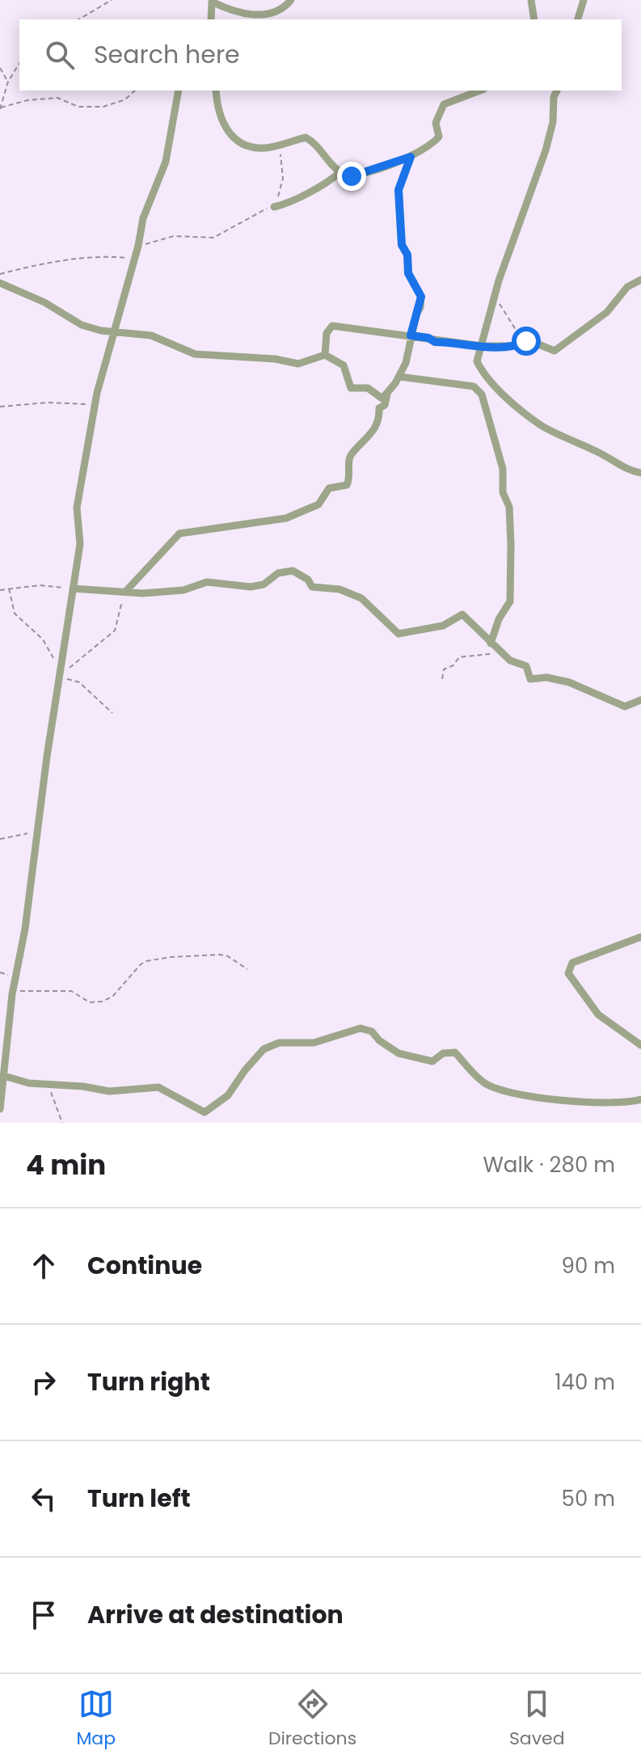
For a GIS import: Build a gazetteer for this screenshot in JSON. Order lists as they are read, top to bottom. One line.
{"page":{"search":"Search here","heading":["4 min","Walk · 280 m"],"list":[["Continue","90 m"],["Turn right","140 m"],["Turn left","50 m"],"Arrive at destination"],"nav":["Map","Directions","Saved"]}}
